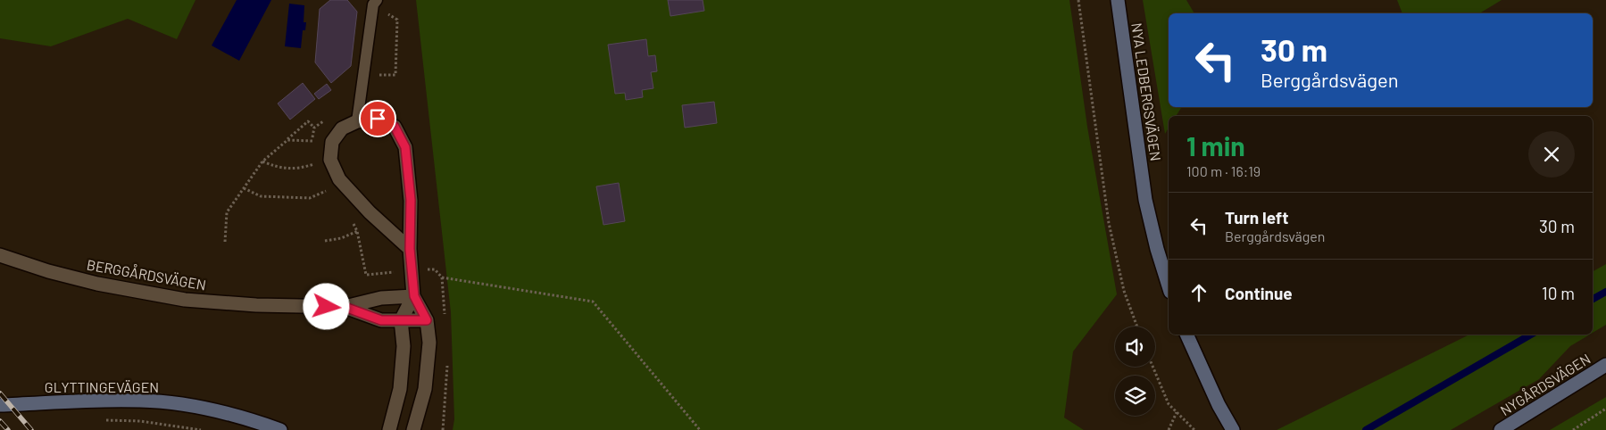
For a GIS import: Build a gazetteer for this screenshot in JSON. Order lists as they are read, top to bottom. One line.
{"streets":{"street":["NYA LEDBERGSVÄGEN","BERGGÅRDSVÄGEN","NYGÅRDSVÄGEN","GLYTTINGEVÄGEN"]},"page":{"turn":["30 m","Berggårdsvägen"],"heading":["1 min","100 m · 16:19"],"list":[{"name":"Turn left","note":"Berggårdsvägen","value":"30 m"},{"name":"Continue","value":"10 m"}]}}
